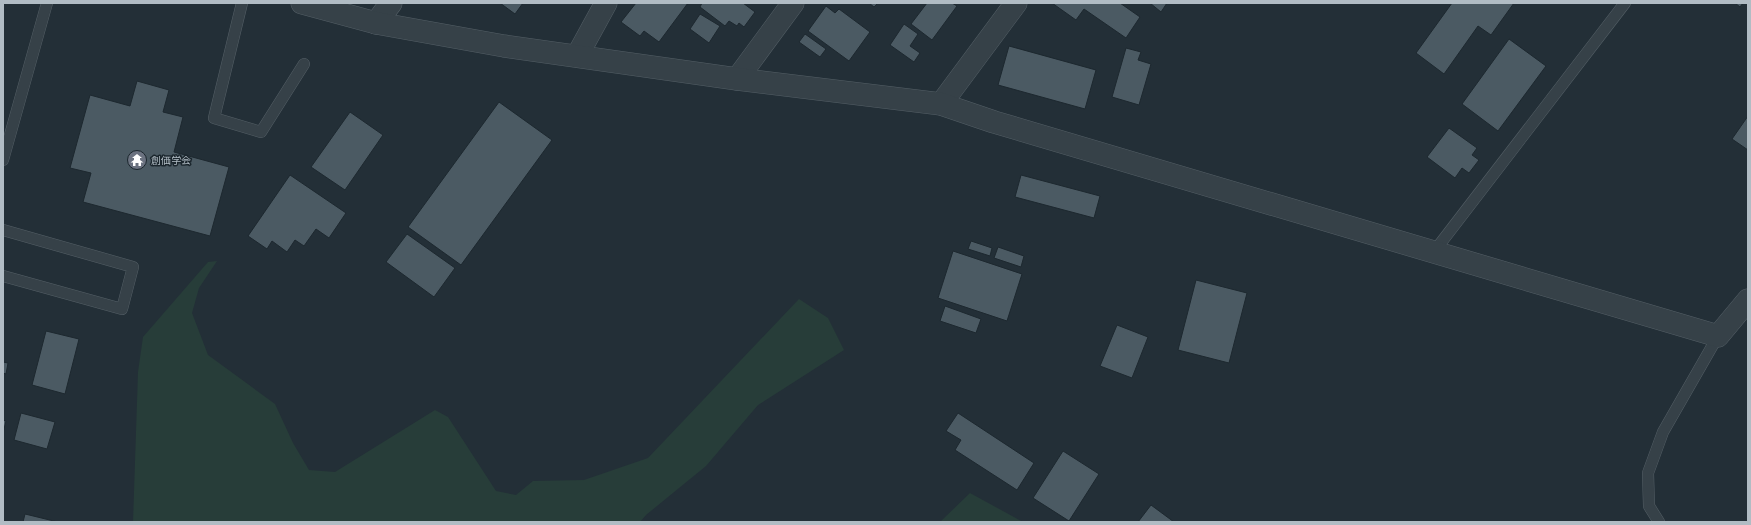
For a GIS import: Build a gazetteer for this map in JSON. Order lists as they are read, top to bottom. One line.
{"places":{"temple":["創価学会"]}}
